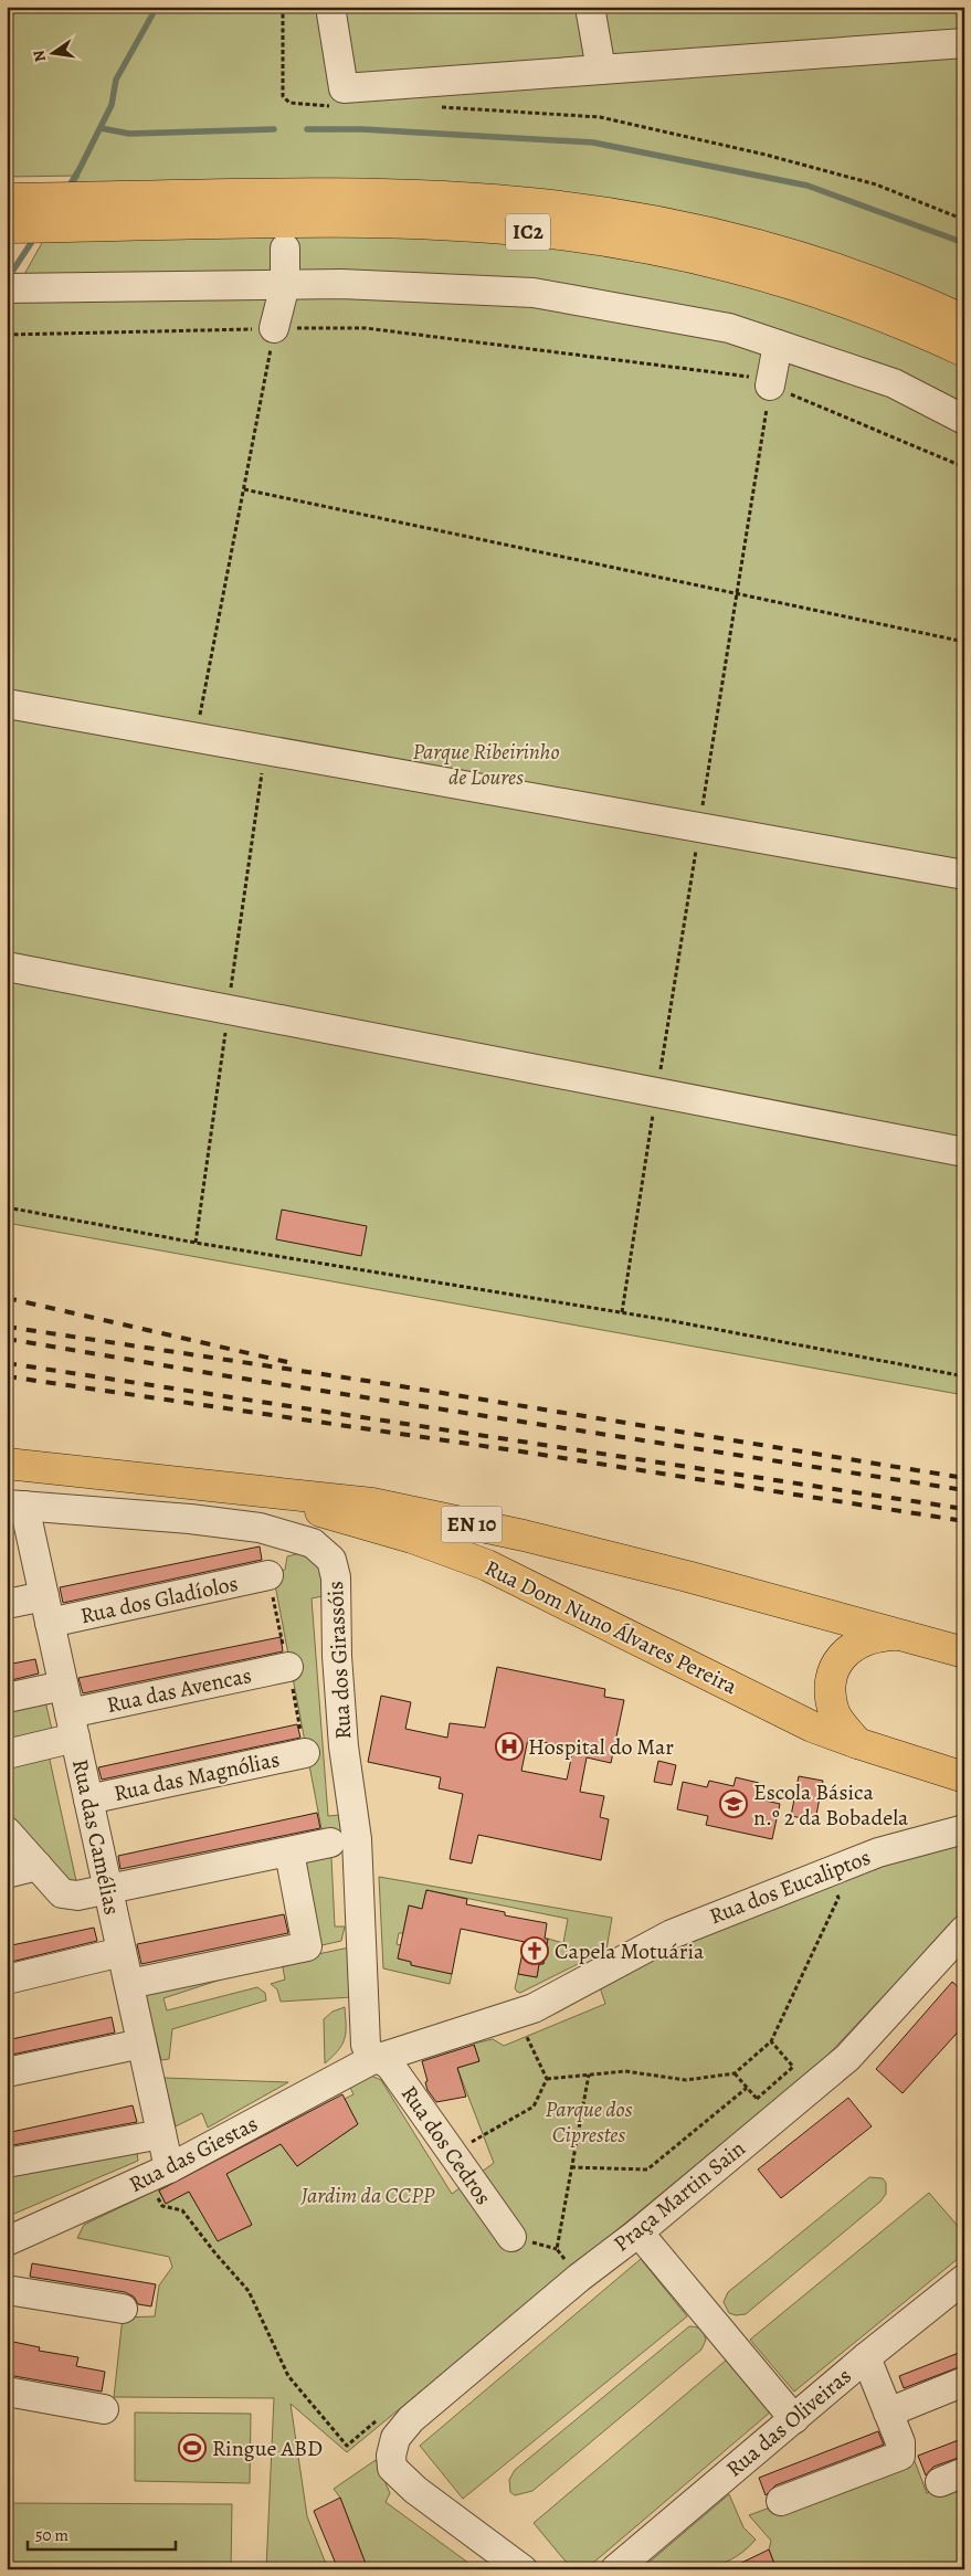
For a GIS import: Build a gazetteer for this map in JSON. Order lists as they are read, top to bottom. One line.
{"streets":{"main road":["IC2","EN 10","Rua Dom Nuno Álvares Pereira"],"street":["Rua dos Gladíolos","Rua dos Girassóis","Rua das Avencas","Rua das Magnólias","Rua das Camélias","Rua dos Eucaliptos","Rua dos Cedros","Rua das Giestas","Praça Martin Sain","Rua das Oliveiras"]},"crossings":[["EN 10","Rua Dom Nuno Álvares Pereira"],["Rua dos Gladíolos","Rua das Camélias"],["Rua dos Girassóis","Rua das Camélias"],["Rua dos Girassóis","Rua dos Eucaliptos"],["Rua dos Girassóis","Rua dos Cedros"],["Rua dos Girassóis","Rua das Giestas"],["Rua das Avencas","Rua das Camélias"],["Rua das Magnólias","Rua das Camélias"],["Rua das Camélias","Rua das Giestas"],["Rua dos Eucaliptos","Rua dos Cedros"],["Rua dos Eucaliptos","Rua das Giestas"],["Rua dos Cedros","Rua das Giestas"]],"parks":["Parque Ribeirinho de Loures","Parque dos Ciprestes","Jardim da CCPP"],"places":{"hospital":["Hospital do Mar"],"school or university":["Escola Básica n.º 2 da Bobadela"],"church":["Capela Motuária"],"sports":["Ringue ABD"]},"scale_bar":"50 m","north":"left"}
